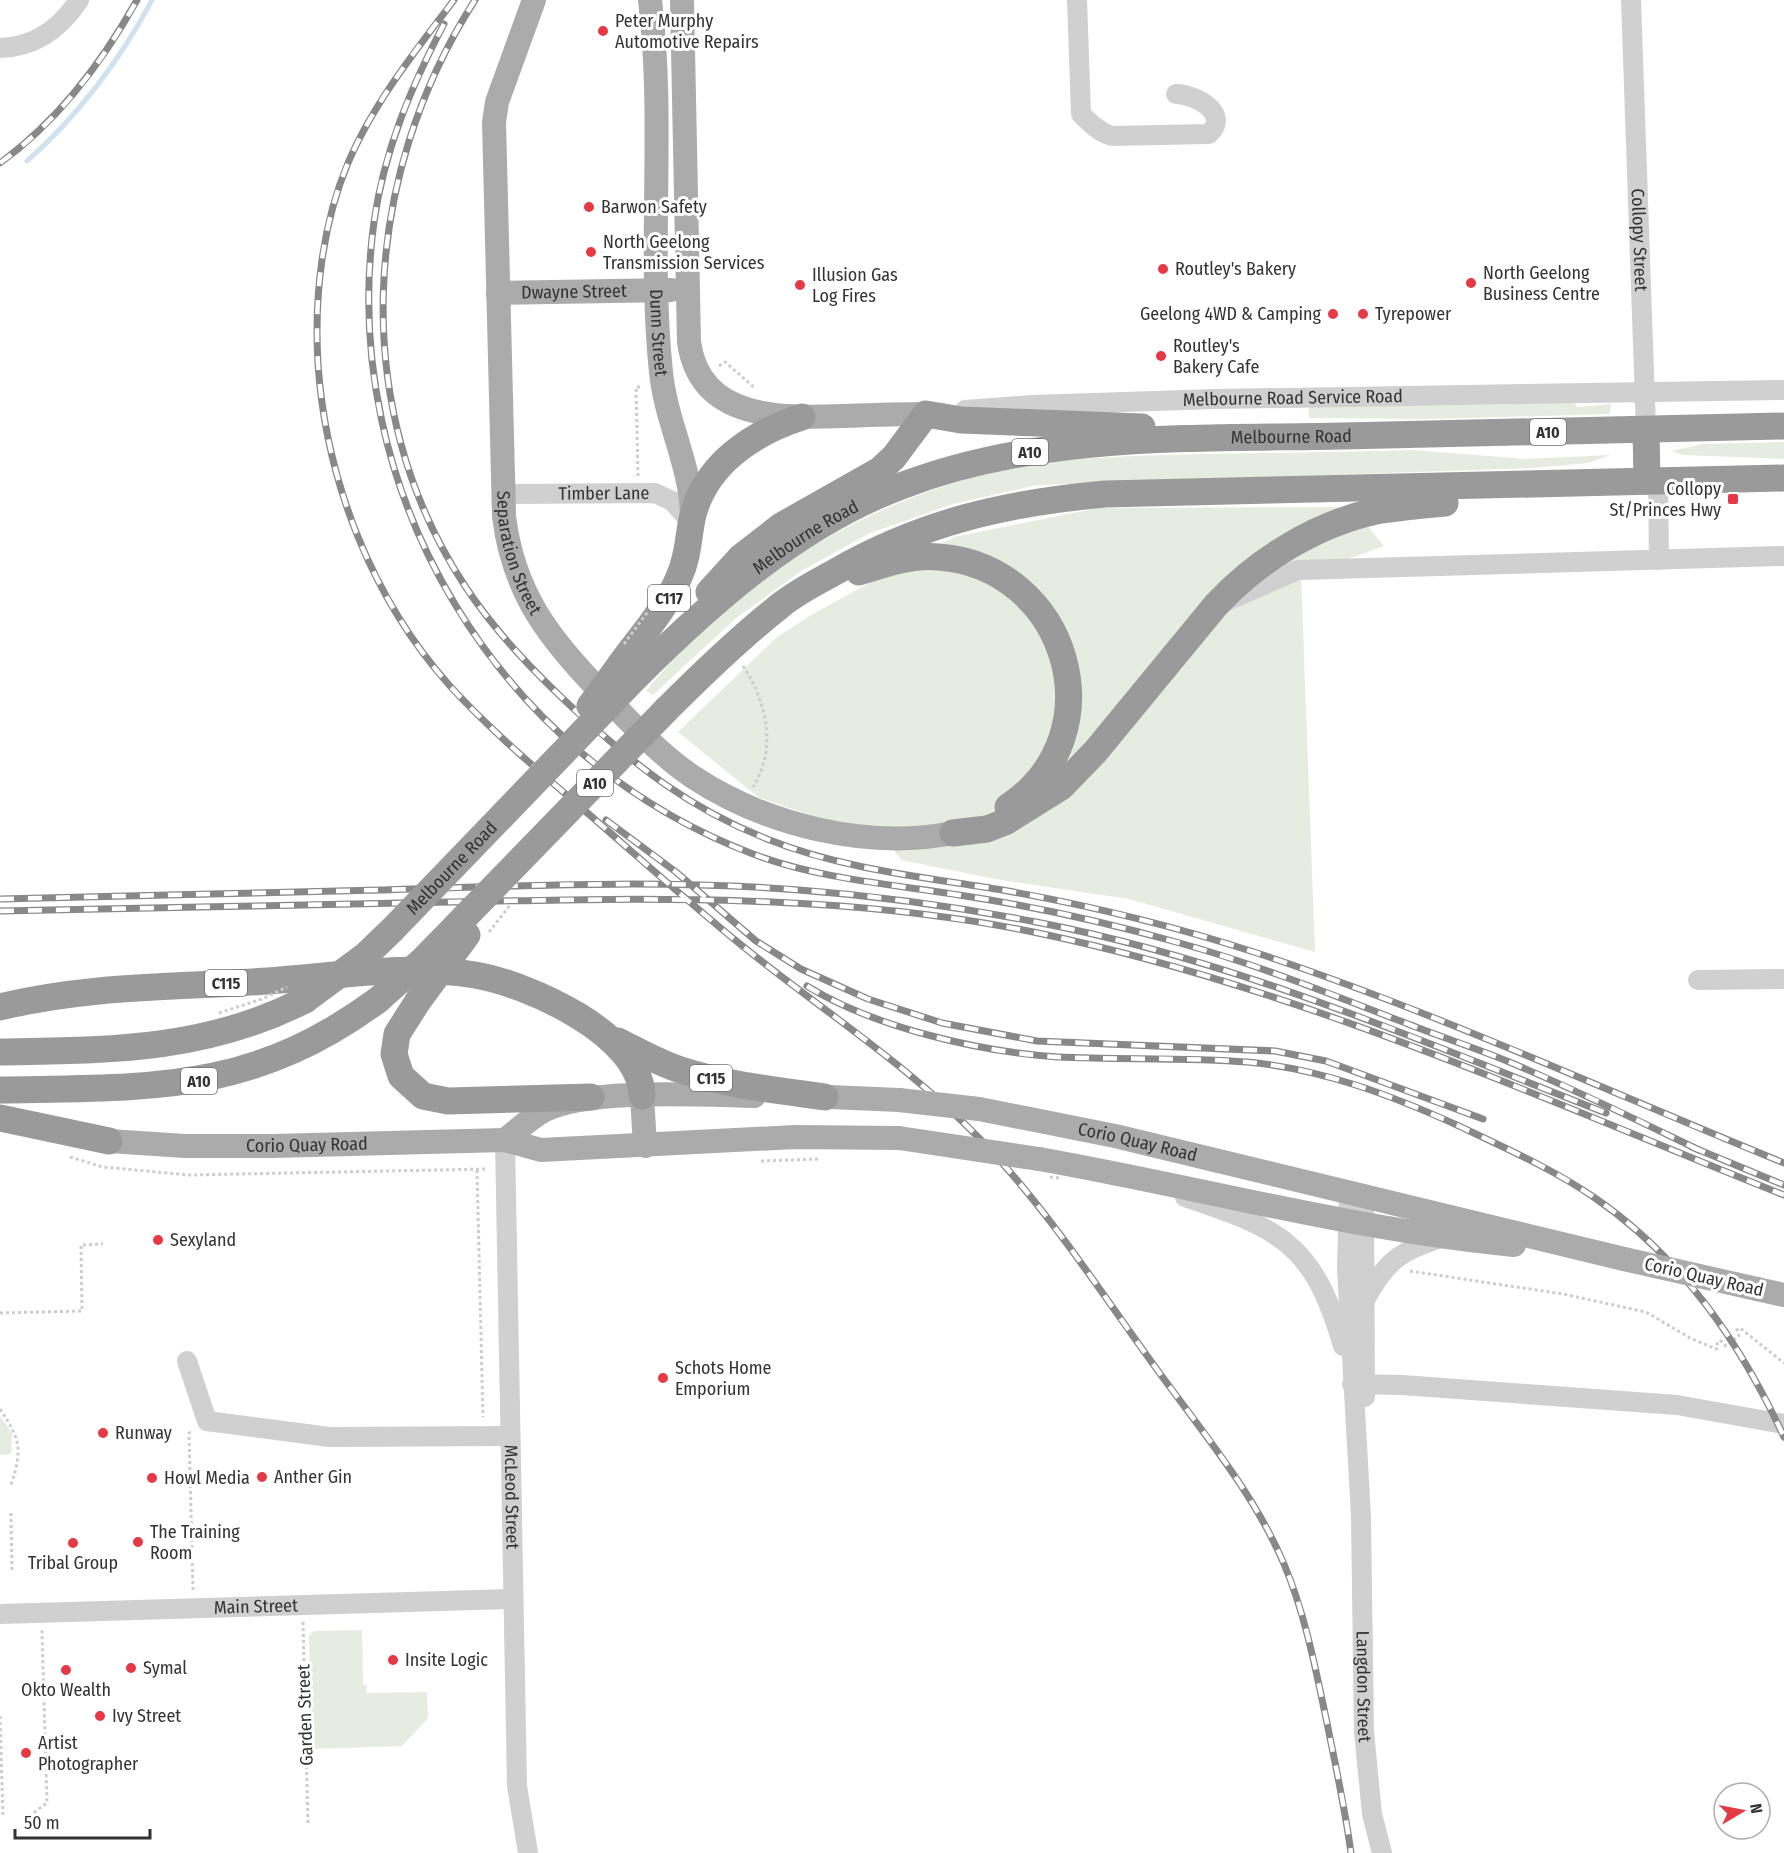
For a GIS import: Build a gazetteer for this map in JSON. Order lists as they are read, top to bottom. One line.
{"streets":{"highway":["Collopy Street","A10","Melbourne Road","C117","C115"],"main road":["Dwayne Street","Dunn Street","Melbourne Road Service Road","Separation Street","Corio Quay Road"],"street":["Timber Lane","McLeod Street","Main Street","Langdon Street"],"path":["Garden Street"]},"crossings":[["Collopy Street","Melbourne Road Service Road"],["Collopy Street","A10"],["Collopy Street","Melbourne Road"],["Dwayne Street","Dunn Street"],["Dwayne Street","Separation Street"],["Dunn Street","Timber Lane"],["Dunn Street","C117"],["A10","C115"],["Melbourne Road","C117"],["Timber Lane","Separation Street"],["Timber Lane","C117"],["C115","Corio Quay Road"],["Corio Quay Road","McLeod Street"],["Corio Quay Road","Langdon Street"],["McLeod Street","Main Street"],["Main Street","Garden Street"]],"places":{"other":["Peter Murphy Automotive Repairs","Barwon Safety","North Geelong Transmission Services","Routley's Bakery","North Geelong Business Centre","Illusion Gas Log Fires","Geelong 4WD & Camping","Tyrepower","Routley's Bakery Cafe","Sexyland","Schots Home Emporium","Runway","Anther Gin","Howl Media","The Training Room","Tribal Group","Insite Logic","Symal","Okto Wealth","Ivy Street","Artist Photographer"],"transit":["Collopy St/Princes Hwy"]},"scale_bar":"50 m","north":"right"}
